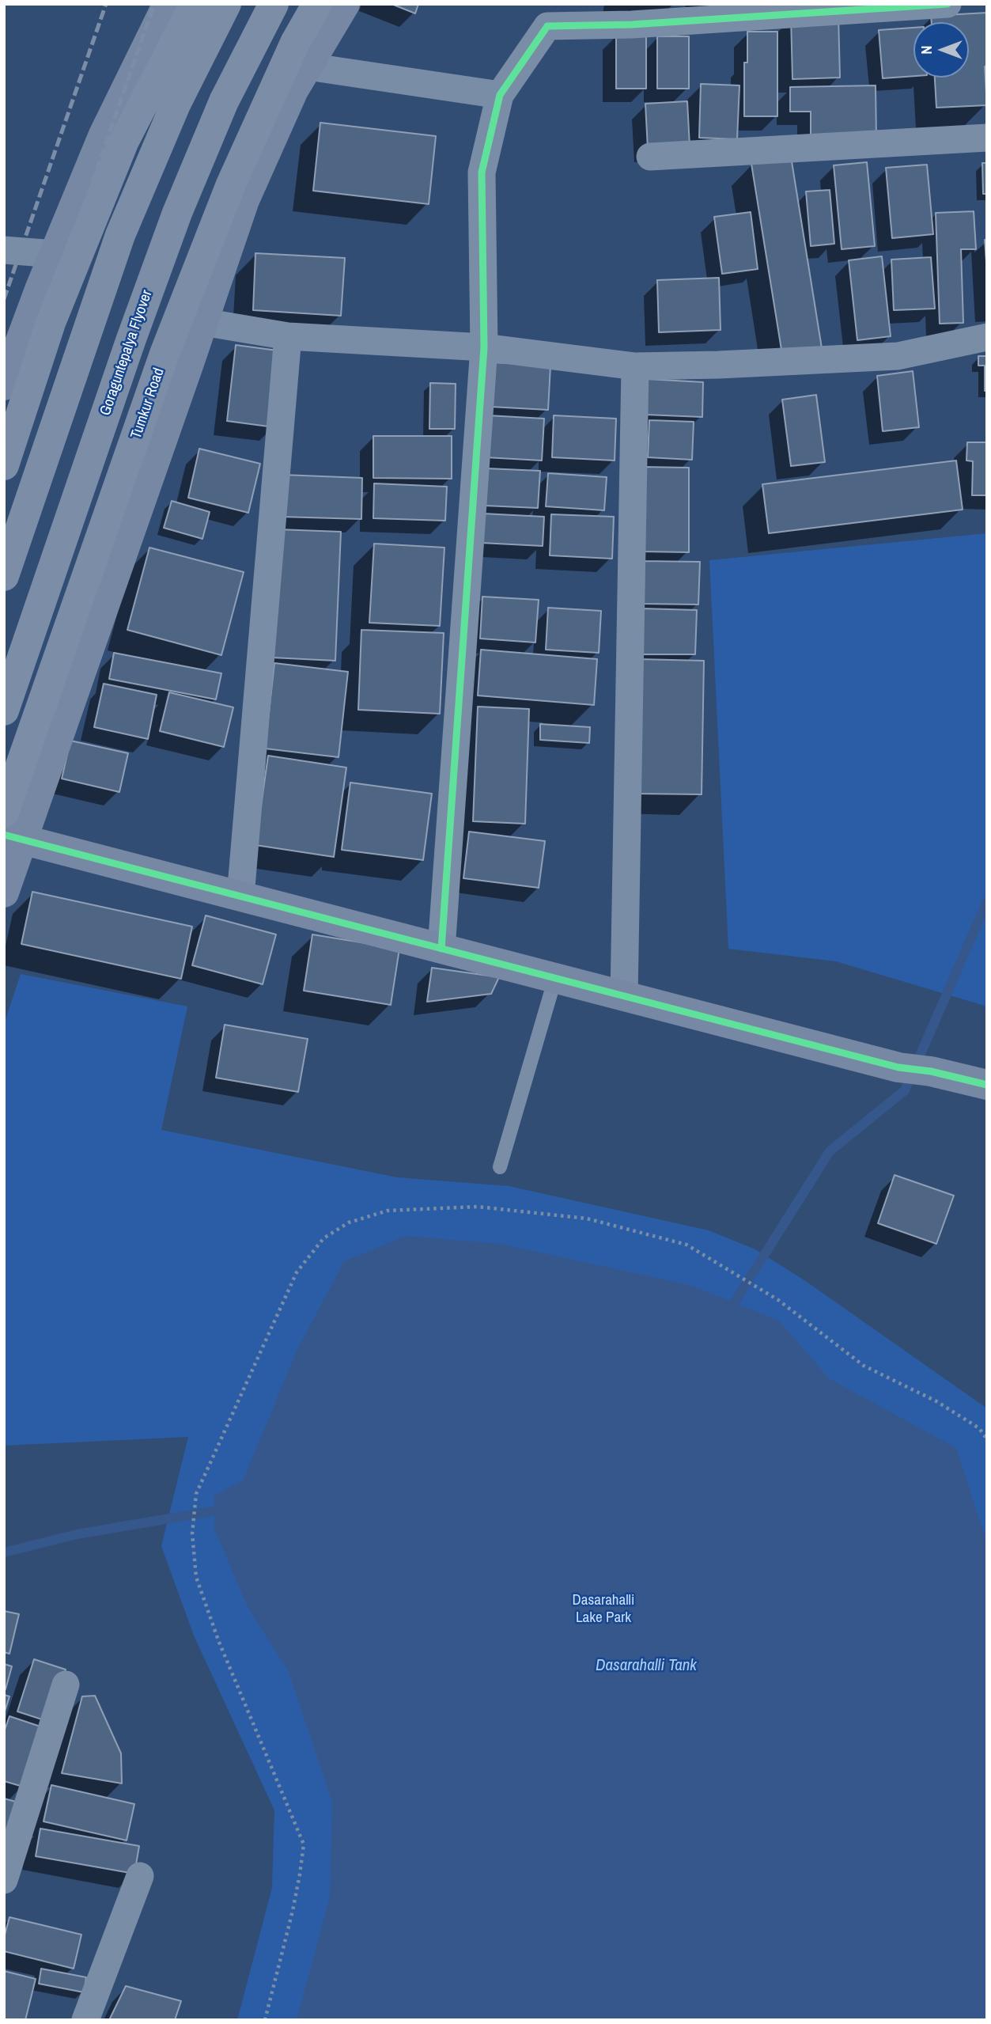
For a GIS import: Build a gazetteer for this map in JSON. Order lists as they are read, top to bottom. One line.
{"streets":{"highway":["Goraguntepalya Flyover","Tumkur Road"]},"water":["Dasarahalli Tank"],"parks":["Dasarahalli Lake Park"],"north":"left"}
